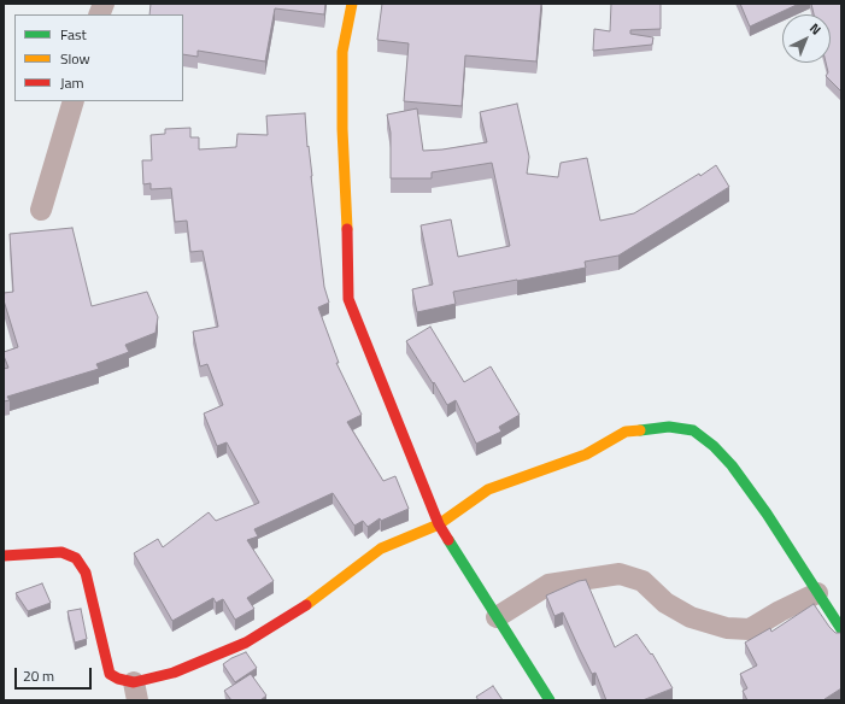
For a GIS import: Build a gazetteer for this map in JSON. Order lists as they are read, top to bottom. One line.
{"legend":["Fast","Slow","Jam"],"scale_bar":"20 m","north":"top right"}
